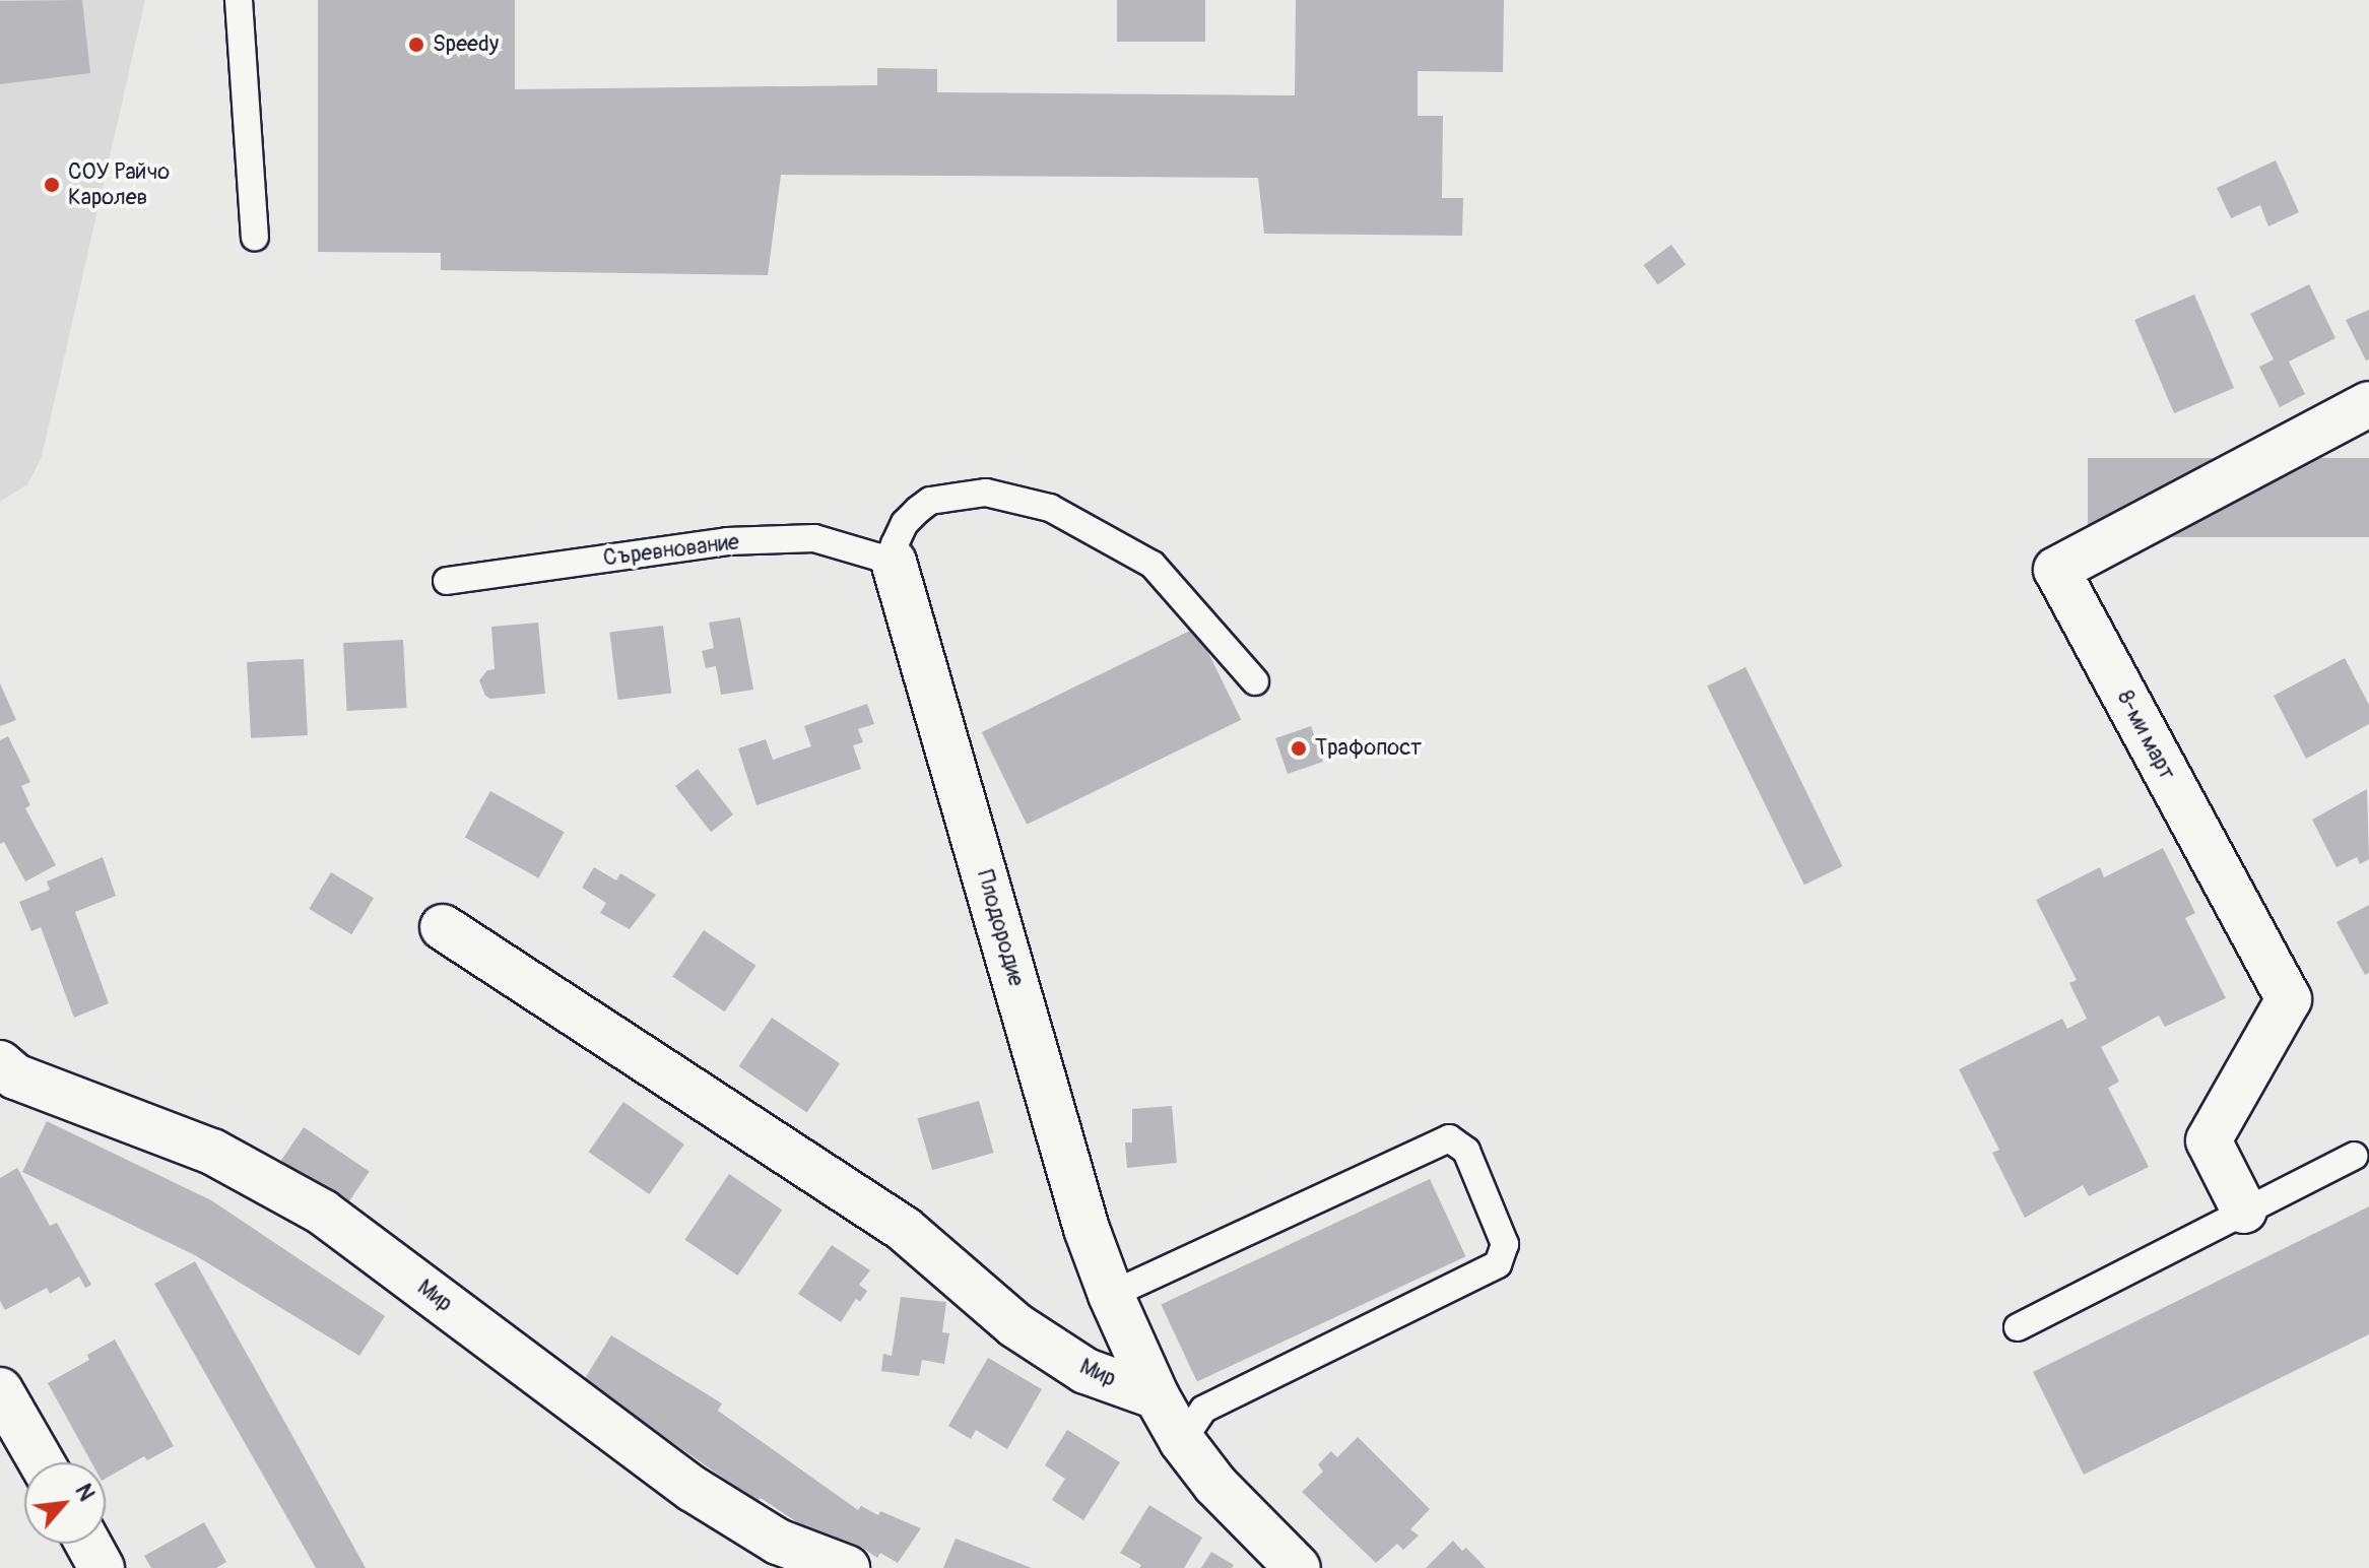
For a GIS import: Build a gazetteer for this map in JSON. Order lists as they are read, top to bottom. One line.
{"streets":{"street":["8-ми март","Плодородие","Мир"],"lane":["Съревнование"]},"crossings":[["Съревнование","Плодородие"],["Плодородие","Мир"]],"places":["Speedy","СОУ Райчо Каролев","Трафопост"],"north":"top right"}
